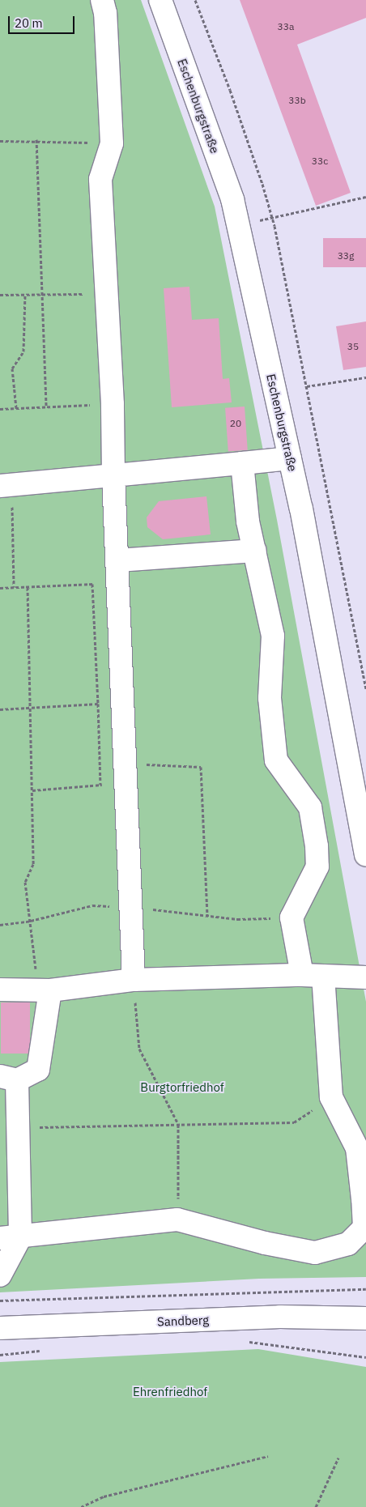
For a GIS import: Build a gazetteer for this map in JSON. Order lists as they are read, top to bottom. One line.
{"streets":{"street":["Eschenburgstraße","Sandberg"]},"parks":["Burgtorfriedhof","Ehrenfriedhof"],"house_numbers":["33a","33b","33c","33g","35","20"],"scale_bar":"20 m"}
